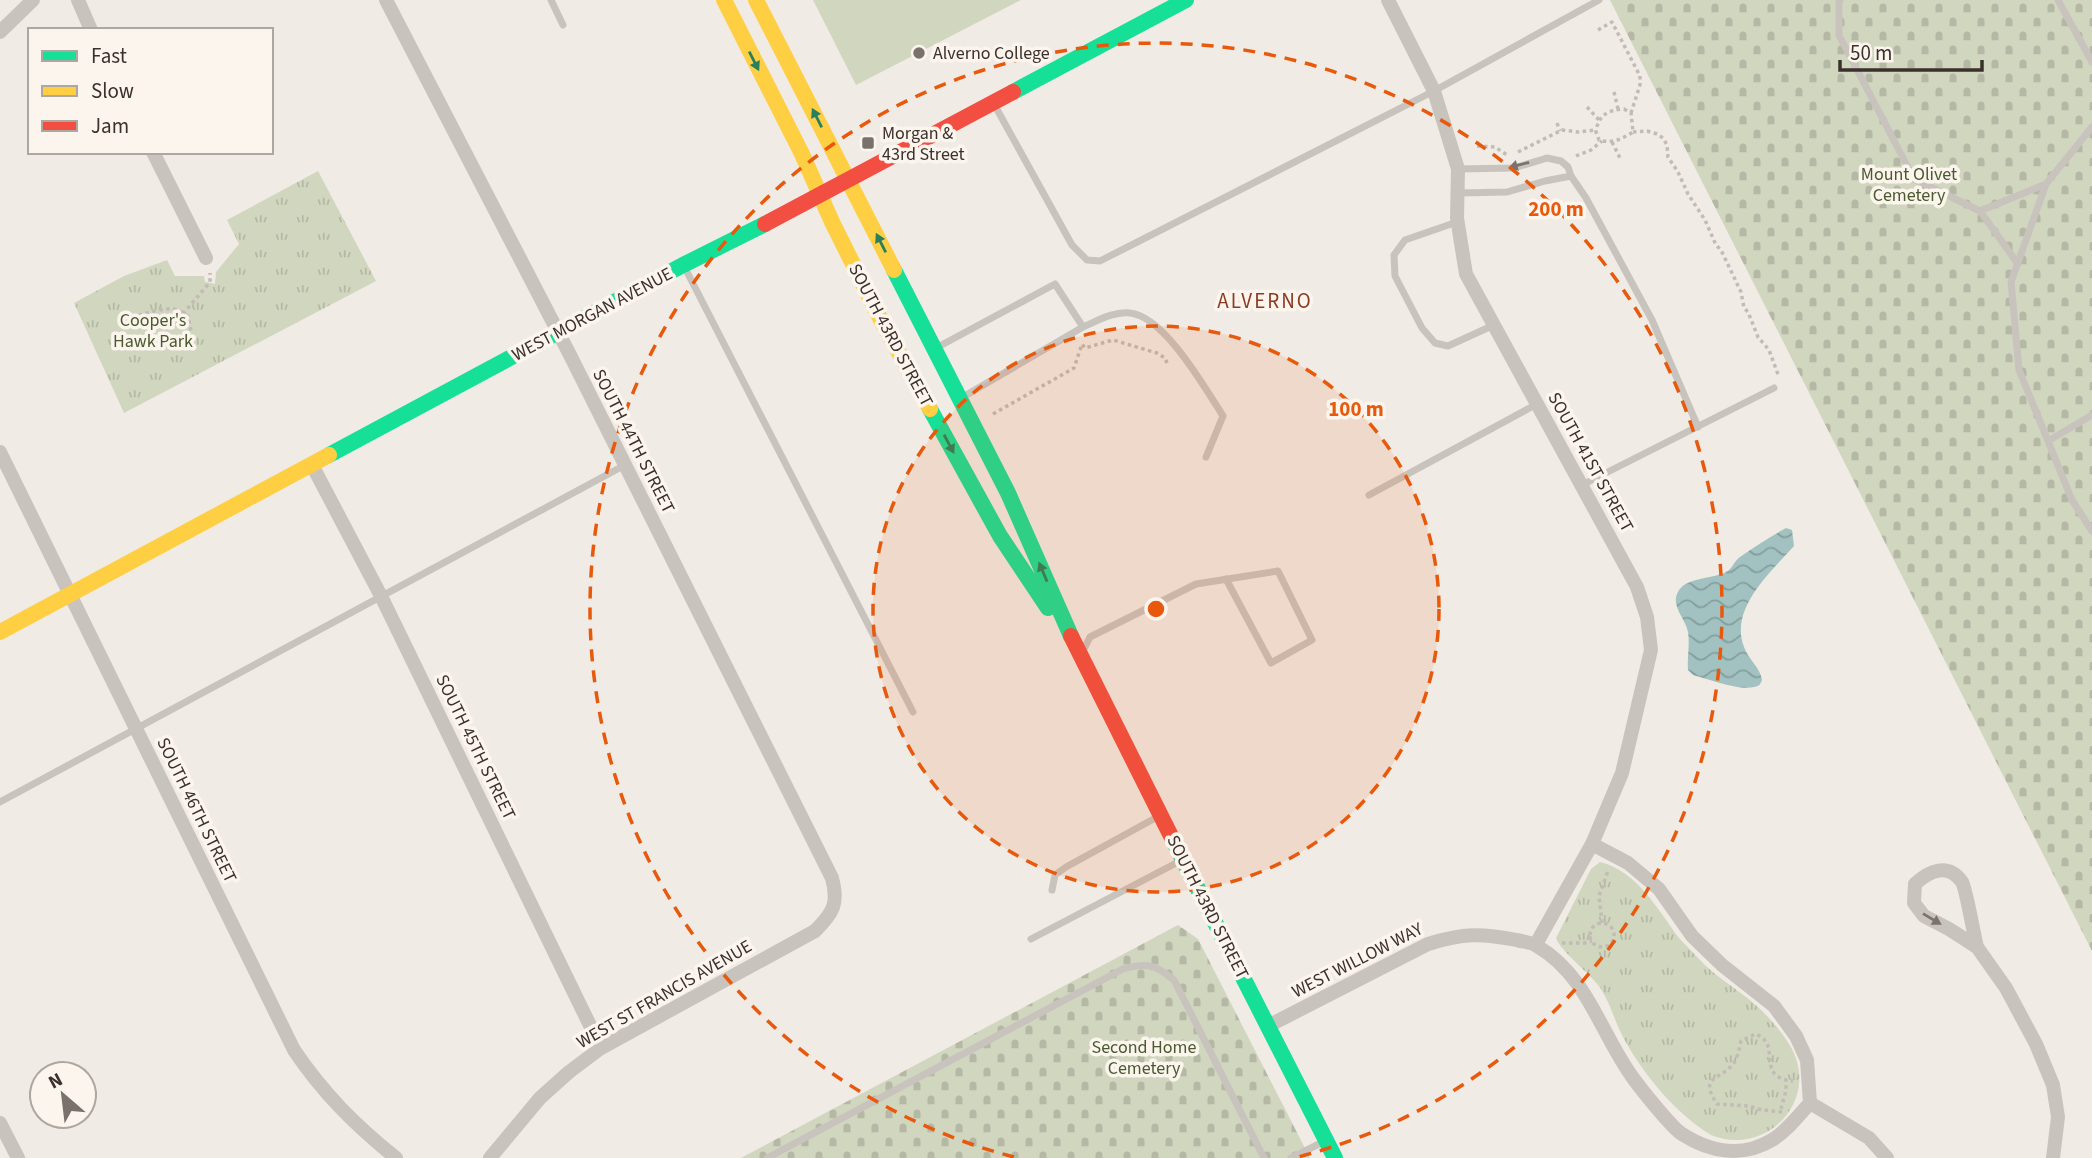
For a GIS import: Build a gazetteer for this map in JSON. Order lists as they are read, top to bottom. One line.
{"streets":{"main road":["WEST MORGAN AVENUE","SOUTH 43RD STREET"],"street":["SOUTH 44TH STREET","SOUTH 41ST STREET","SOUTH 45TH STREET","SOUTH 46TH STREET","WEST WILLOW WAY","WEST ST FRANCIS AVENUE"]},"crossings":[["WEST MORGAN AVENUE","SOUTH 43RD STREET"],["WEST MORGAN AVENUE","SOUTH 44TH STREET"],["WEST MORGAN AVENUE","SOUTH 45TH STREET"],["WEST MORGAN AVENUE","SOUTH 46TH STREET"],["SOUTH 43RD STREET","WEST WILLOW WAY"],["SOUTH 44TH STREET","WEST ST FRANCIS AVENUE"],["SOUTH 41ST STREET","WEST WILLOW WAY"],["SOUTH 45TH STREET","WEST ST FRANCIS AVENUE"]],"districts":["ALVERNO"],"parks":["Mount Olivet Cemetery","Cooper's Hawk Park","Second Home Cemetery"],"places":{"other":["Alverno College"],"transit":["Morgan & 43rd Street"]},"legend":["Fast","Slow","Jam"],"scale_bar":"50 m","north":"top left","rings":["200 m","100 m"]}
